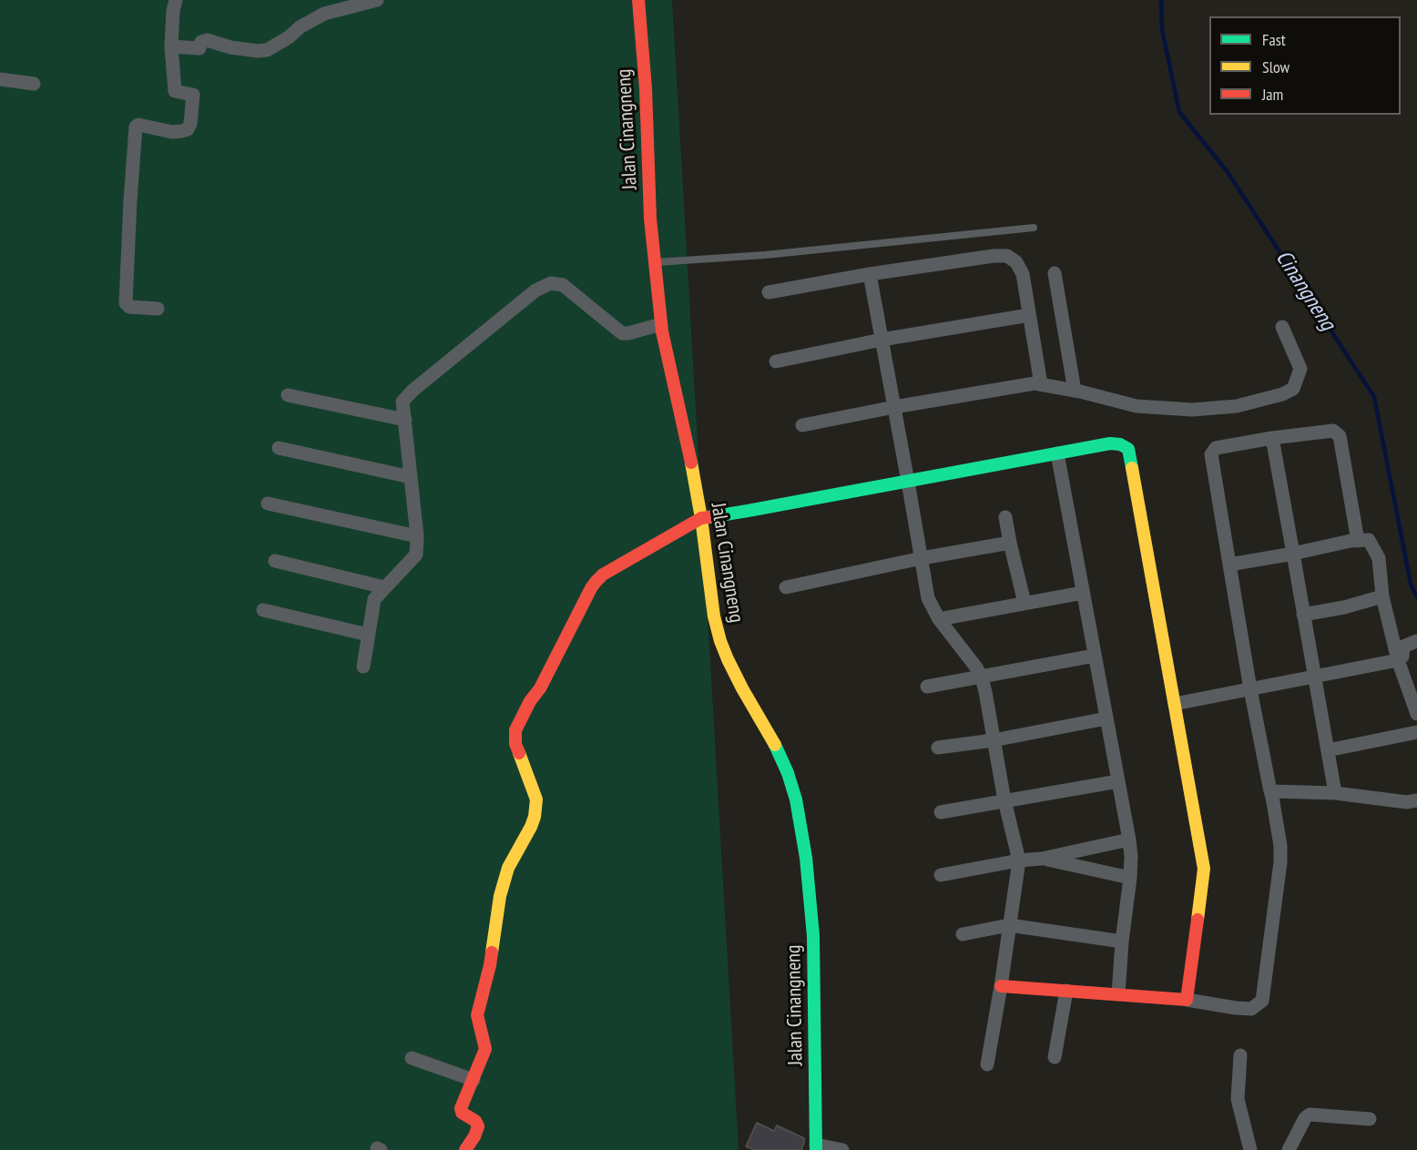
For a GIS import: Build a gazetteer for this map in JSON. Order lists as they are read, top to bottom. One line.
{"streets":{"street":["Jalan Cinangneng"]},"water":["Cinangneng"],"legend":["Fast","Slow","Jam"]}
